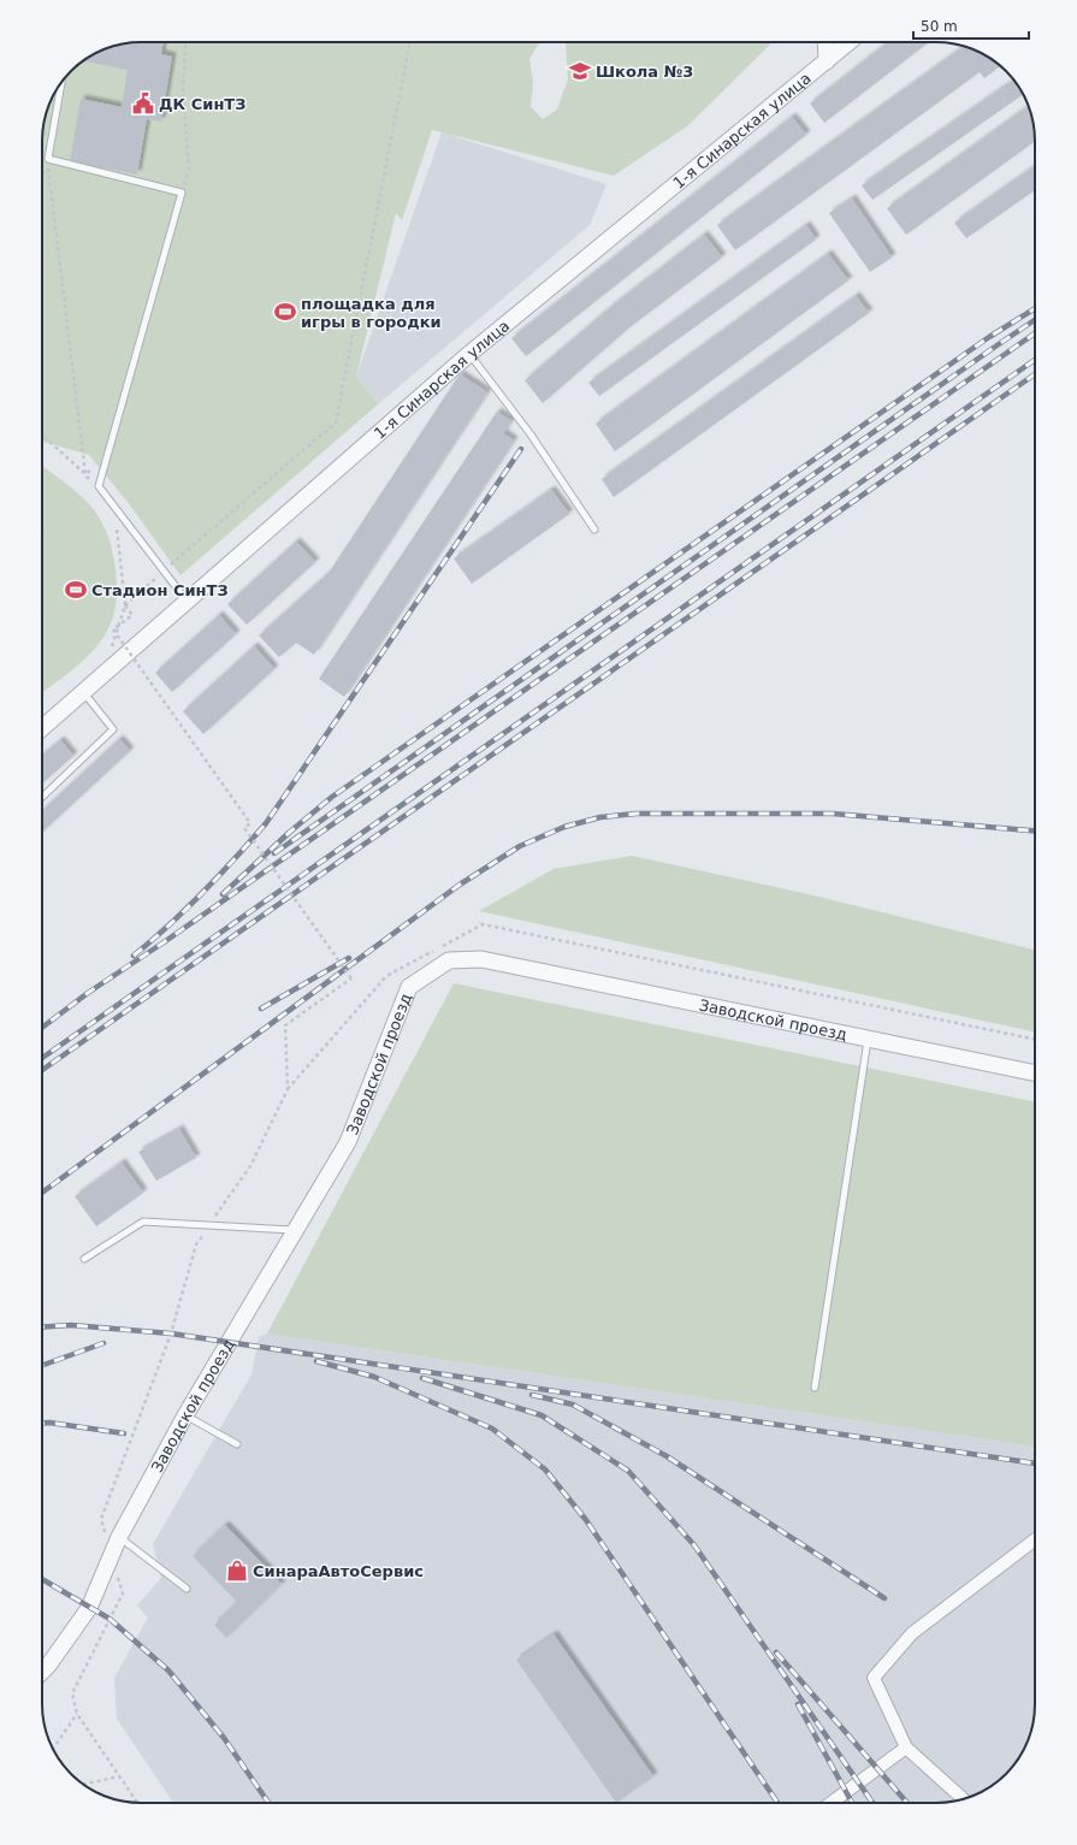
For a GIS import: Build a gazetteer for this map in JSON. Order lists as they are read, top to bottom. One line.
{"streets":{"street":["1-я Синарская улица","Заводской проезд"]},"places":{"school or university":["Школа №3"],"public building":["ДК СинТЗ"],"sports":["площадка для игры в городки","Стадион СинТЗ"],"shop":["СинараАвтоСервис"]},"scale_bar":"50 m"}
